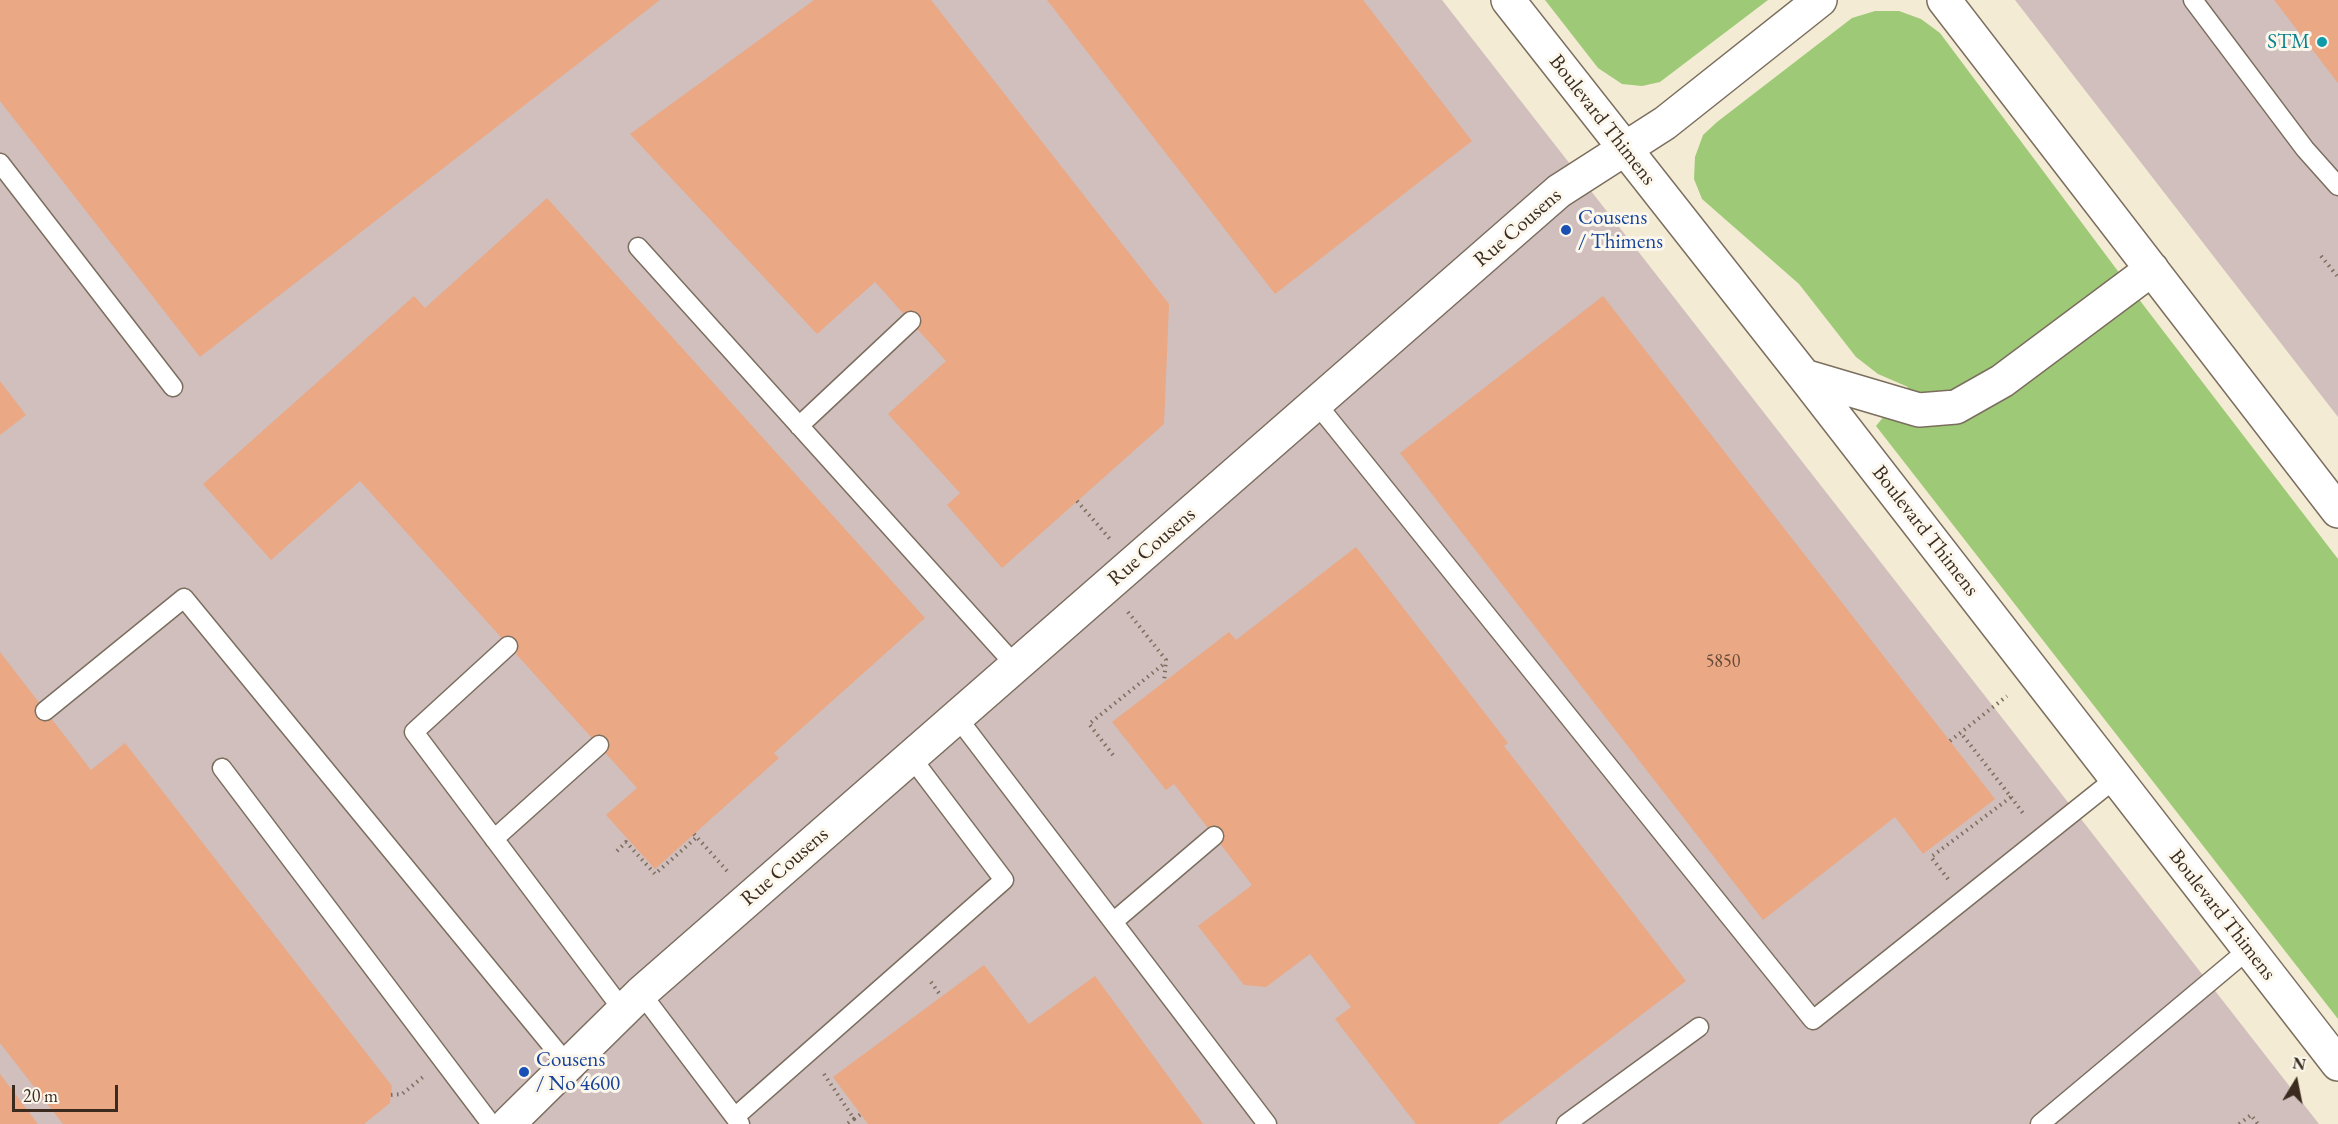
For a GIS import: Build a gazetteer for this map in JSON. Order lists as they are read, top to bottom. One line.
{"streets":{"street":["Boulevard Thimens","Rue Cousens"]},"crossings":[["Boulevard Thimens","Rue Cousens"]],"places":["STM","Cousens / Thimens","Cousens / No 4600"],"house_numbers":["5850"],"scale_bar":"20 m","north":"top"}
